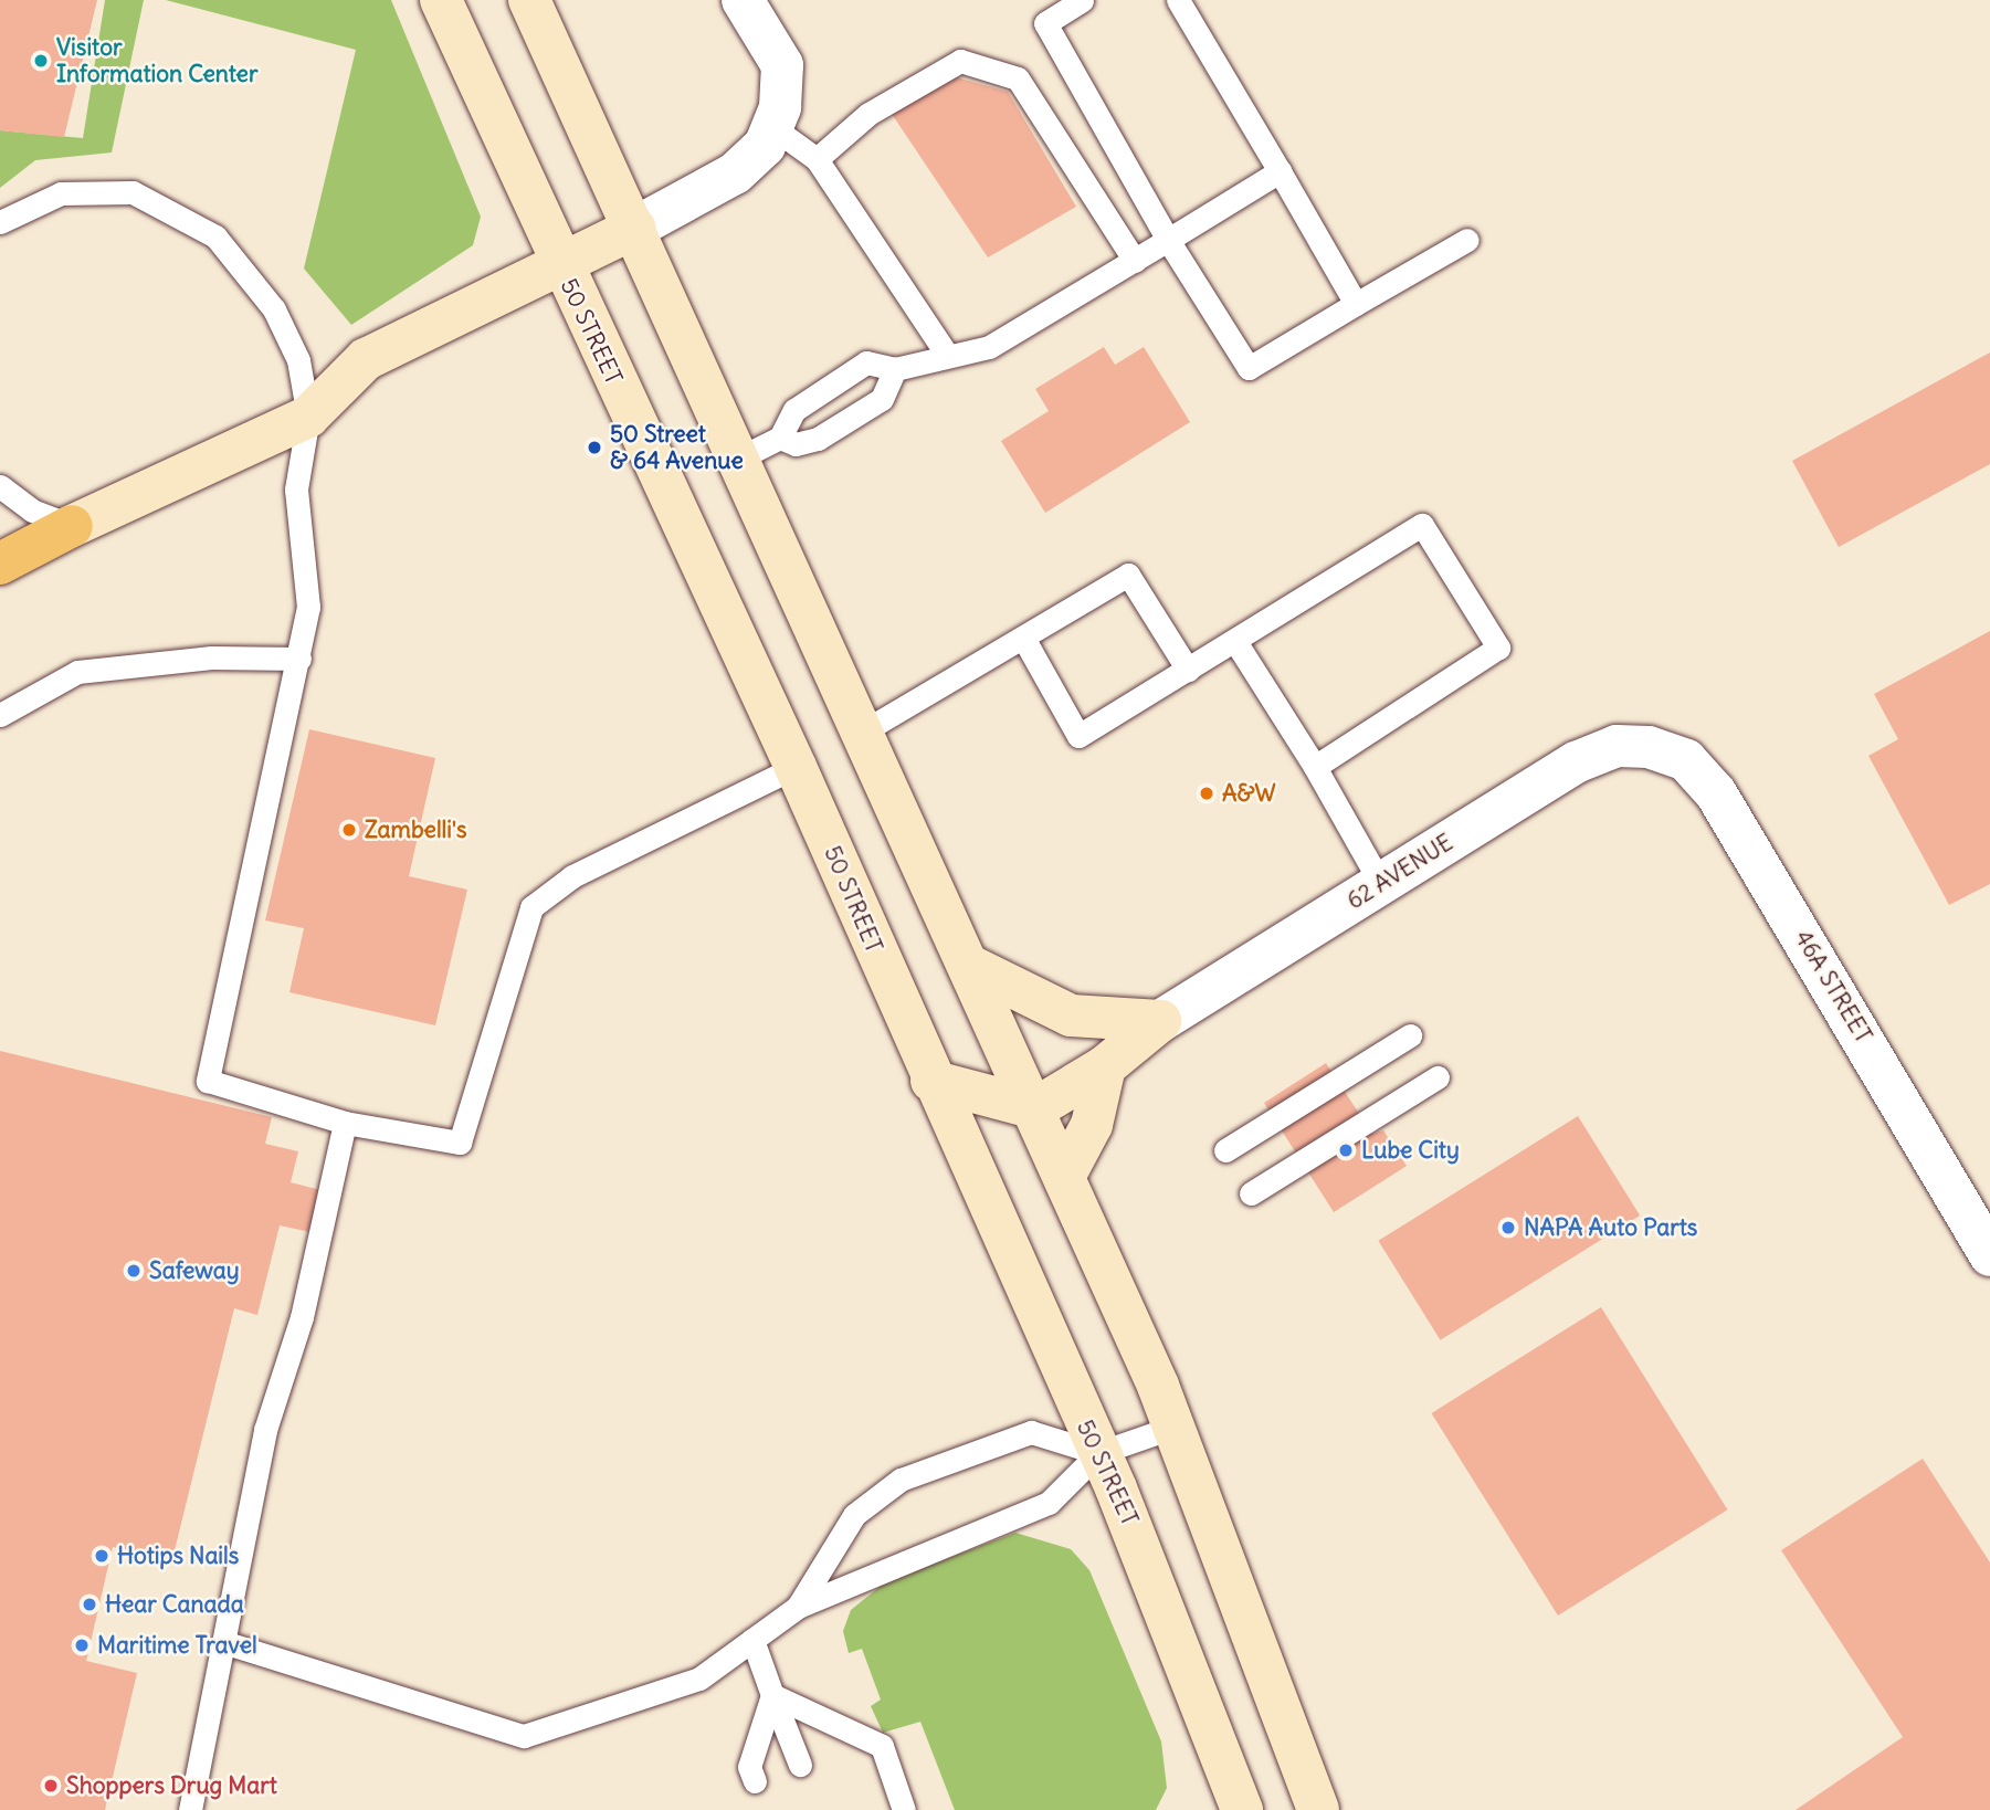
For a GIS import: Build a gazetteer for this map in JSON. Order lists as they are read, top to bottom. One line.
{"streets":{"main road":["50 STREET"],"street":["62 AVENUE","46A STREET"]},"crossings":[["62 AVENUE","46A STREET"]],"places":["Visitor Information Center","50 Street & 64 Avenue","A&W","Zambelli's","Lube City","NAPA Auto Parts","Safeway","Hotips Nails","Hear Canada","Maritime Travel","Shoppers Drug Mart"]}
